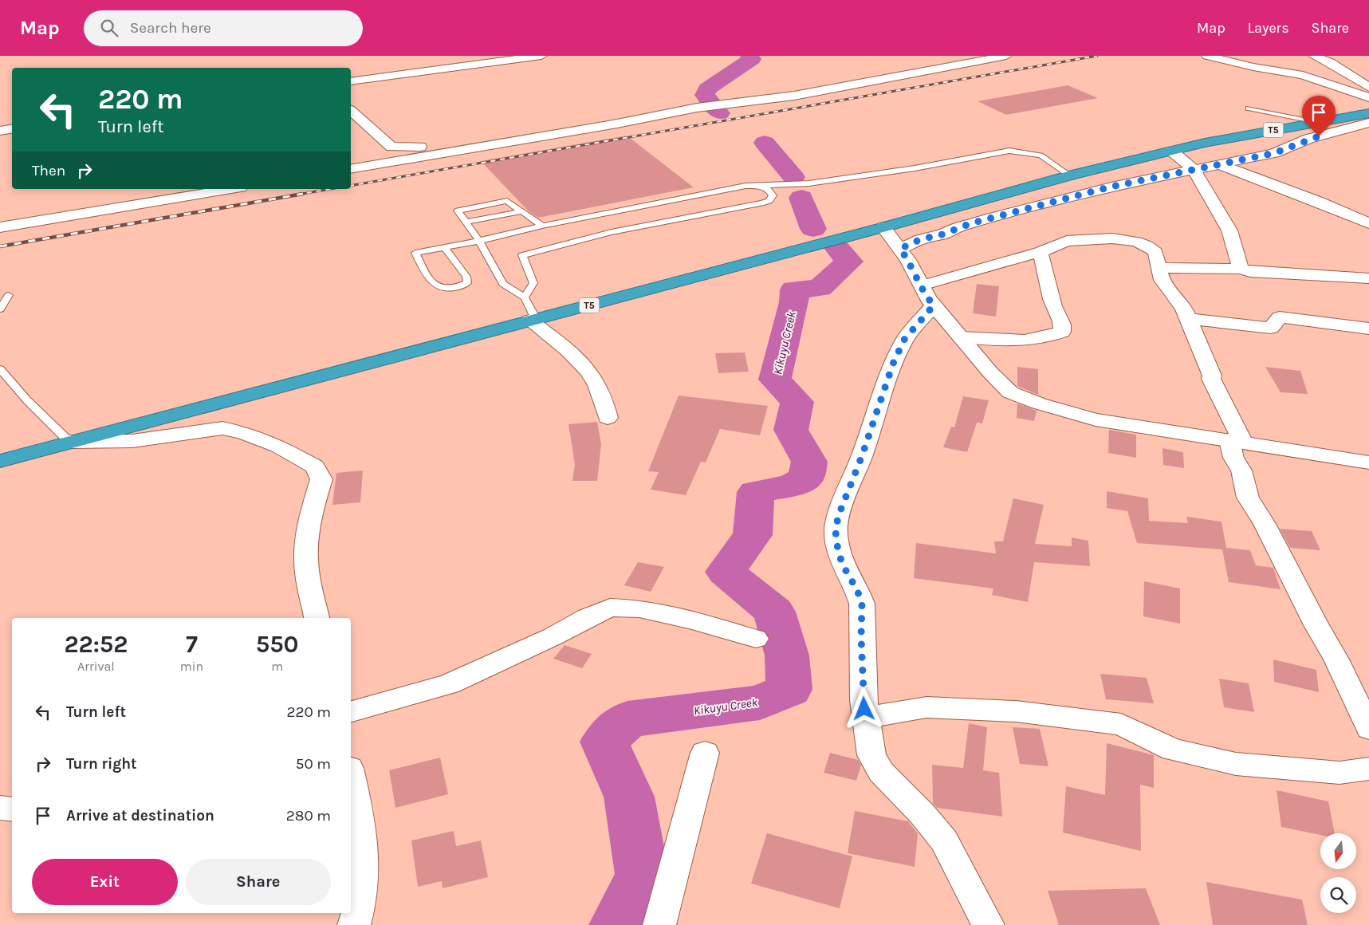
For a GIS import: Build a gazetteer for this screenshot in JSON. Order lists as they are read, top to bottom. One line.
{"streets":{"highway":["T5"]},"water":["Kikuyu Creek"],"north":"bottom","page":{"header":"Map","search":"Search here","nav":["Map","Layers","Share"],"turn":["220 m","Turn left"],"then":"Then","eta":["22:52","Arrival","7","min","550","m"],"list":[{"name":"Turn left","value":"220 m"},{"name":"Turn right","value":"50 m"},{"name":"Arrive at destination","value":"280 m"}],"buttons":["Exit","Share"]}}
